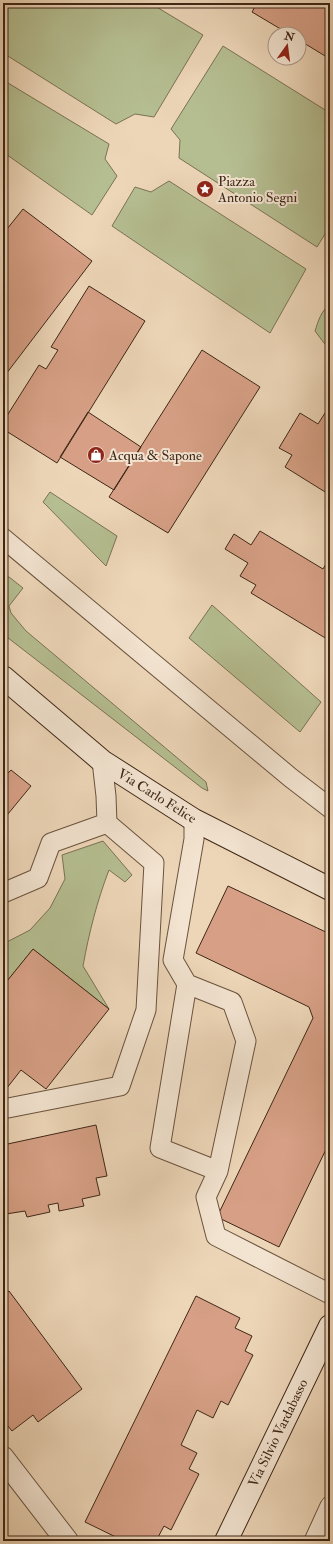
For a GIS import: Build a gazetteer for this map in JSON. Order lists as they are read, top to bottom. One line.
{"streets":{"main road":["Via Carlo Felice","Via Silvio Vardabasso"]},"places":{"place":["Piazza Antonio Segni"],"shop":["Acqua & Sapone"]},"north":"top"}
